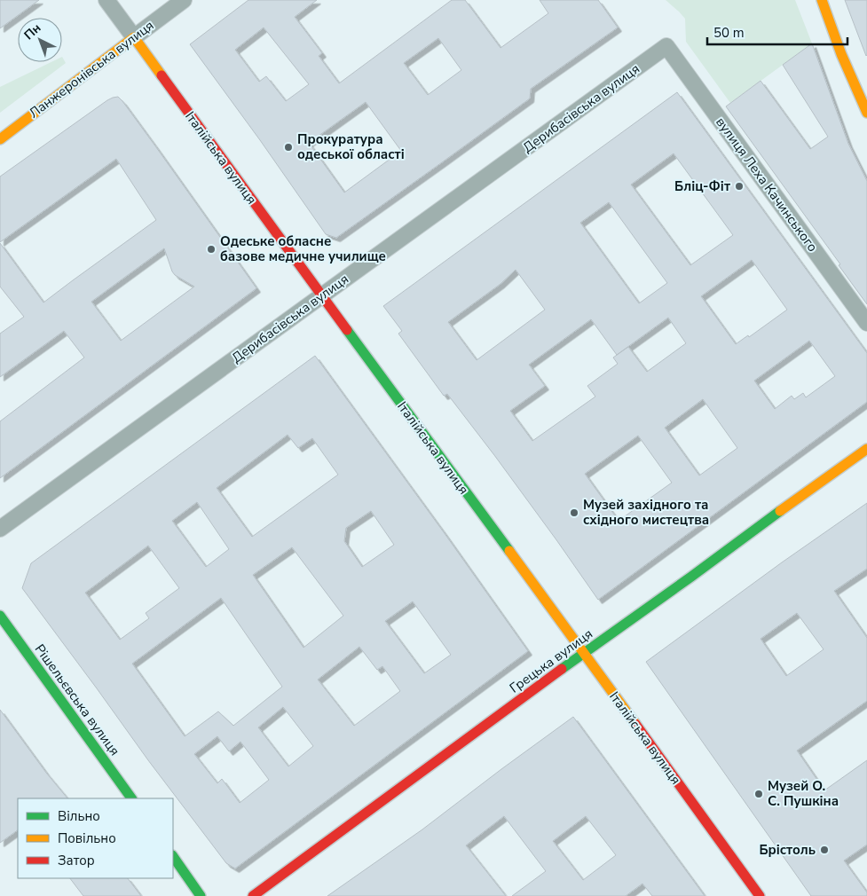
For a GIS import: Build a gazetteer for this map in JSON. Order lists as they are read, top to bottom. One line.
{"streets":{"street":["Ланжеронівська вулиця","Дерибасівська вулиця","Італійська вулиця","вулиця Леха Качинського","Грецька вулиця","Рішельєвська вулиця"]},"crossings":[["Ланжеронівська вулиця","Італійська вулиця"],["Дерибасівська вулиця","Італійська вулиця"],["Дерибасівська вулиця","вулиця Леха Качинського"],["Італійська вулиця","Грецька вулиця"]],"places":["Прокуратура одеської області","Бліц-Фіт","Одеське обласне базове медичне училище","Музей західного та східного мистецтва","Музей О. С. Пушкіна","Брістоль"],"legend":["Вільно","Повільно","Затор"],"scale_bar":"50 m","north":"top left"}
